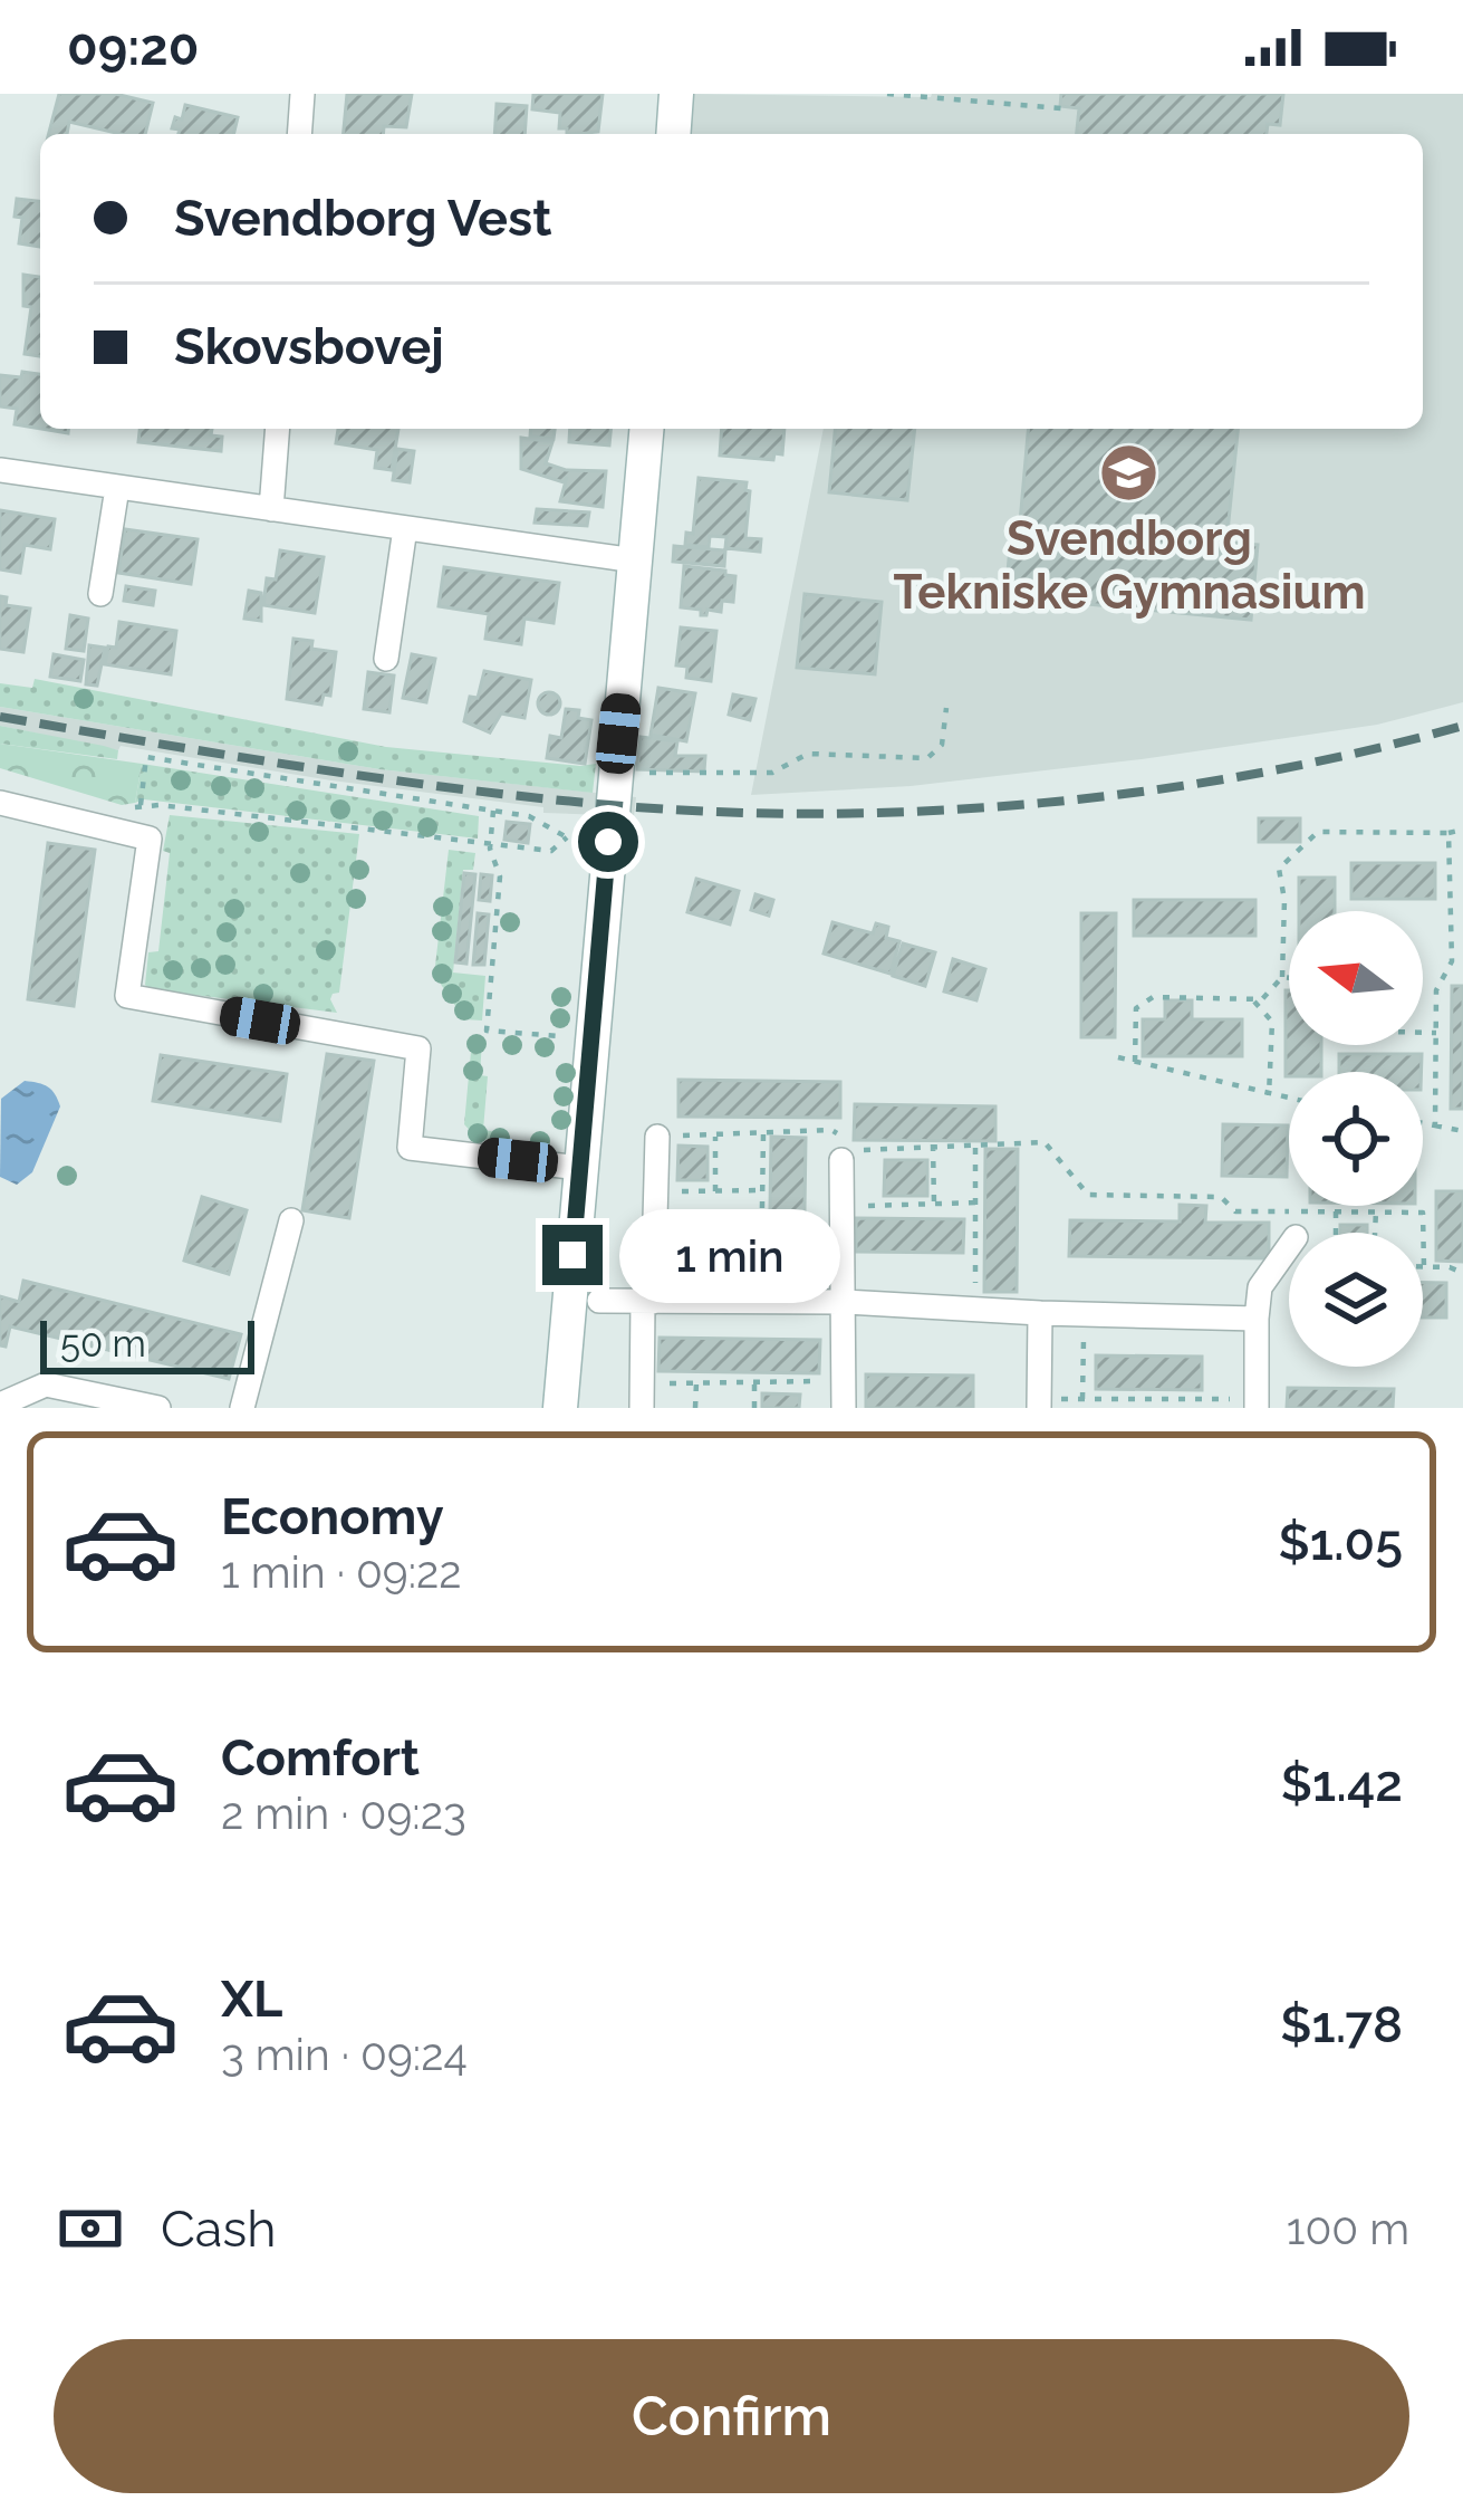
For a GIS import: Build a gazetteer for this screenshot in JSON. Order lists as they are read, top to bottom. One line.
{"places":{"school or university":["Svendborg Tekniske Gymnasium"]},"scale_bar":"50 m","north":"left","page":{"status":"09:20","banner":["Svendborg Vest","Skovsbovej"],"bubble":"1 min","scale":"50 m","list":[{"name":"Economy","note":"1 min · 09:22","value":"$1.05"},{"name":"Comfort","note":"2 min · 09:23","value":"$1.42"},{"name":"XL","note":"3 min · 09:24","value":"$1.78"}],"pay":["Cash","100 m"],"buttons":"Confirm"}}
